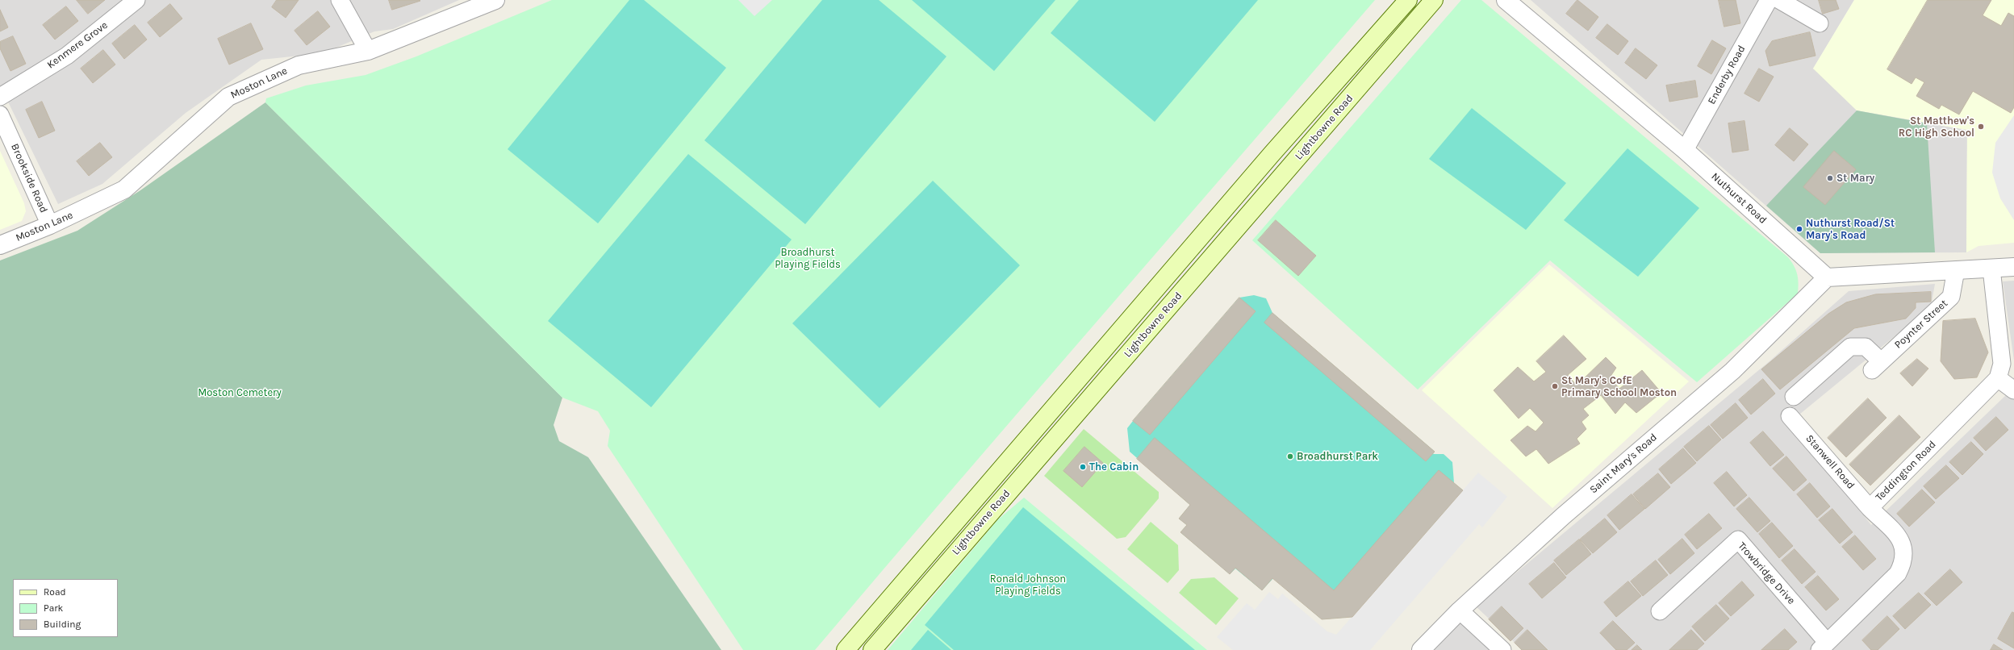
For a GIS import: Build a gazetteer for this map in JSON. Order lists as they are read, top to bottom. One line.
{"streets":{"main road":["Lightbowne Road"],"street":["Kenmere Grove","Enderby Road","Moston Lane","Brookside Road","Nuthurst Road","Poynter Street","Stanwell Road","Saint Mary's Road","Teddington Road","Trowbridge Drive"]},"crossings":[["Enderby Road","Nuthurst Road"],["Moston Lane","Brookside Road"],["Nuthurst Road","Saint Mary's Road"],["Stanwell Road","Teddington Road"],["Teddington Road","Trowbridge Drive"]],"parks":["Broadhurst Playing Fields","Moston Cemetery","Ronald Johnson Playing Fields"],"places":["St Matthew's RC High School","St Mary","Nuthurst Road/St Mary's Road","St Mary's CofE Primary School Moston","Broadhurst Park","The Cabin"],"legend":["Road","Park","Building"]}
